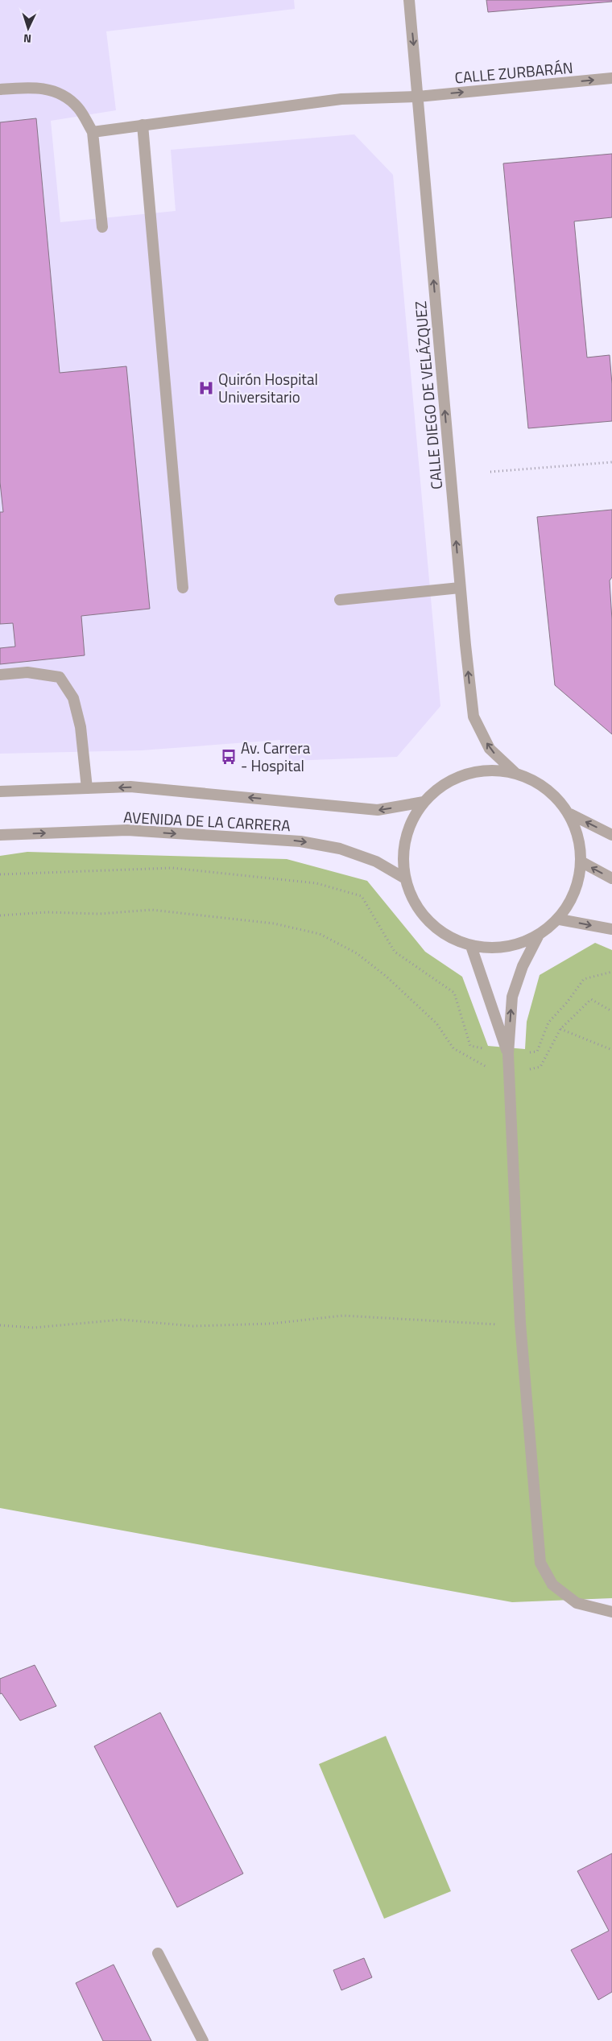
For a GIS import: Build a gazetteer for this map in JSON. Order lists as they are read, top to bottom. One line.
{"streets":{"street":["CALLE ZURBARÁN","CALLE DIEGO DE VELÁZQUEZ","AVENIDA DE LA CARRERA"]},"crossings":[["CALLE ZURBARÁN","CALLE DIEGO DE VELÁZQUEZ"]],"one_way":["CALLE ZURBARÁN"],"places":{"hospital":["Quirón Hospital Universitario"],"bus stop":["Av. Carrera - Hospital"]},"north":"bottom"}
